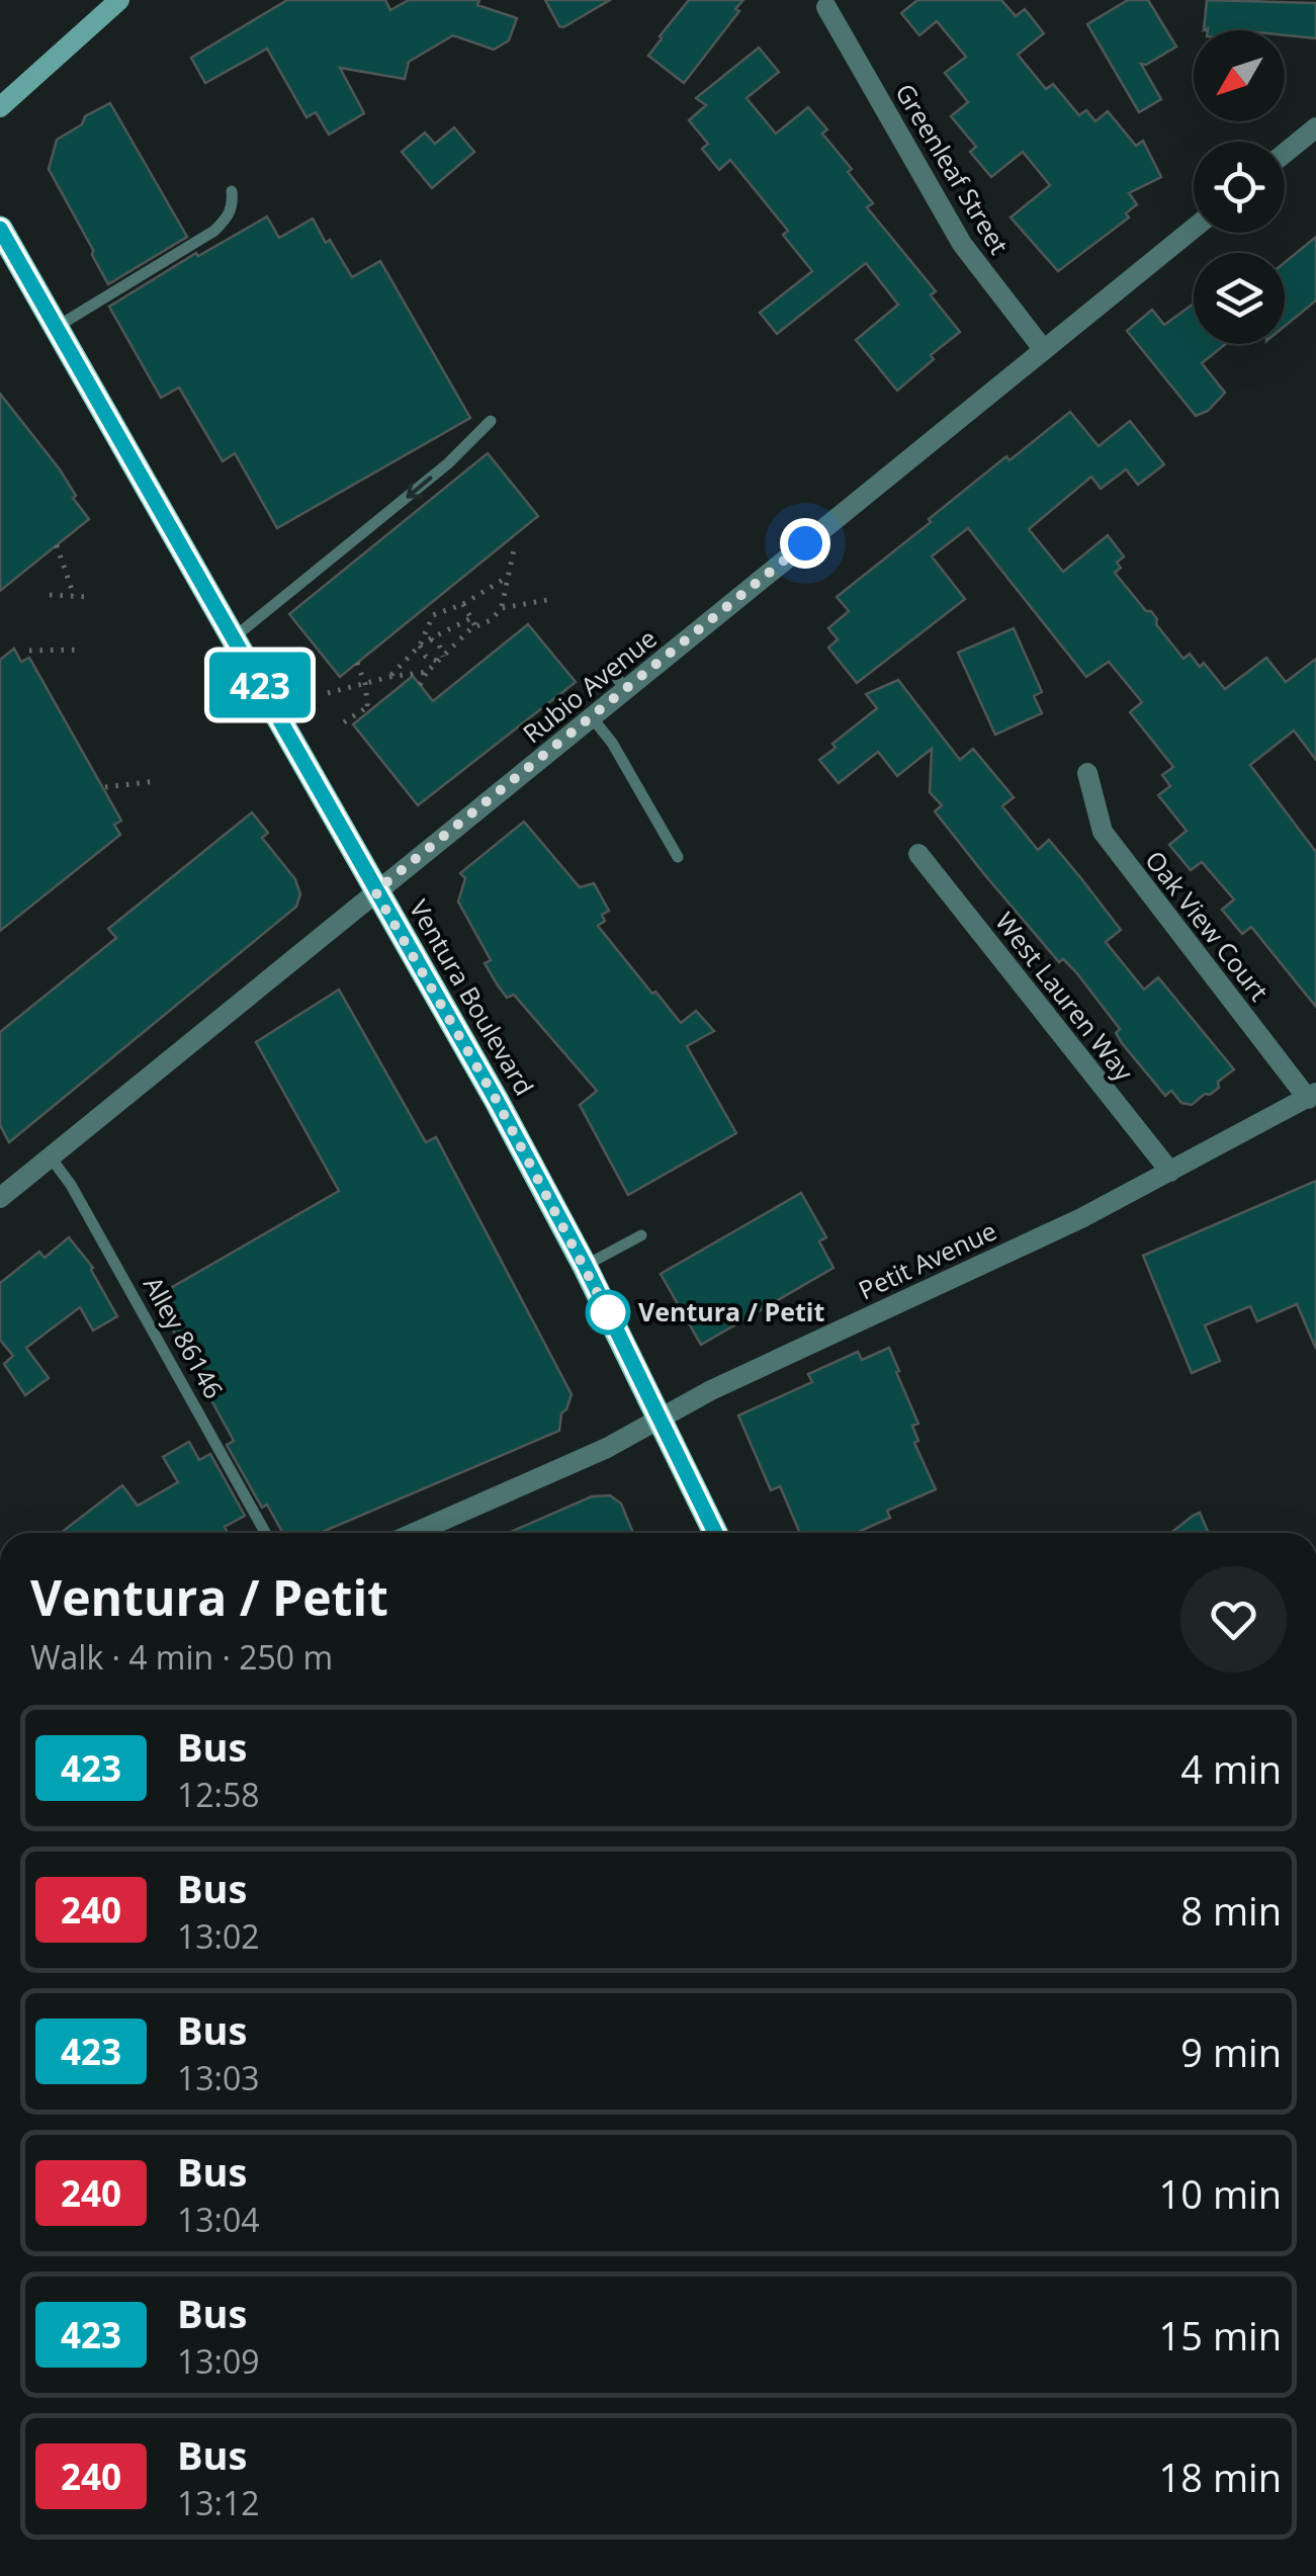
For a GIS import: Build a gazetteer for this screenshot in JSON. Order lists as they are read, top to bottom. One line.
{"streets":{"main road":["Ventura Boulevard"],"street":["Greenleaf Street","Rubio Avenue","Oak View Court","West Lauren Way","Petit Avenue"],"lane":["Alley 86146"]},"crossings":[["Greenleaf Street","Rubio Avenue"],["Rubio Avenue","Ventura Boulevard"],["Rubio Avenue","Alley 86146"],["Oak View Court","Petit Avenue"],["West Lauren Way","Petit Avenue"],["Ventura Boulevard","Petit Avenue"]],"places":["Ventura / Petit"],"lines":["bus line 423"],"north":"bottom left","page":{"on_map":"423","heading":["Ventura / Petit","Walk · 4 min · 250 m"],"list":[{"mark":"423","name":"Bus","note":"12:58","value":"4 min"},{"mark":"240","name":"Bus","note":"13:02","value":"8 min"},{"mark":"423","name":"Bus","note":"13:03","value":"9 min"},{"mark":"240","name":"Bus","note":"13:04","value":"10 min"},{"mark":"423","name":"Bus","note":"13:09","value":"15 min"},{"mark":"240","name":"Bus","note":"13:12","value":"18 min"}]}}
